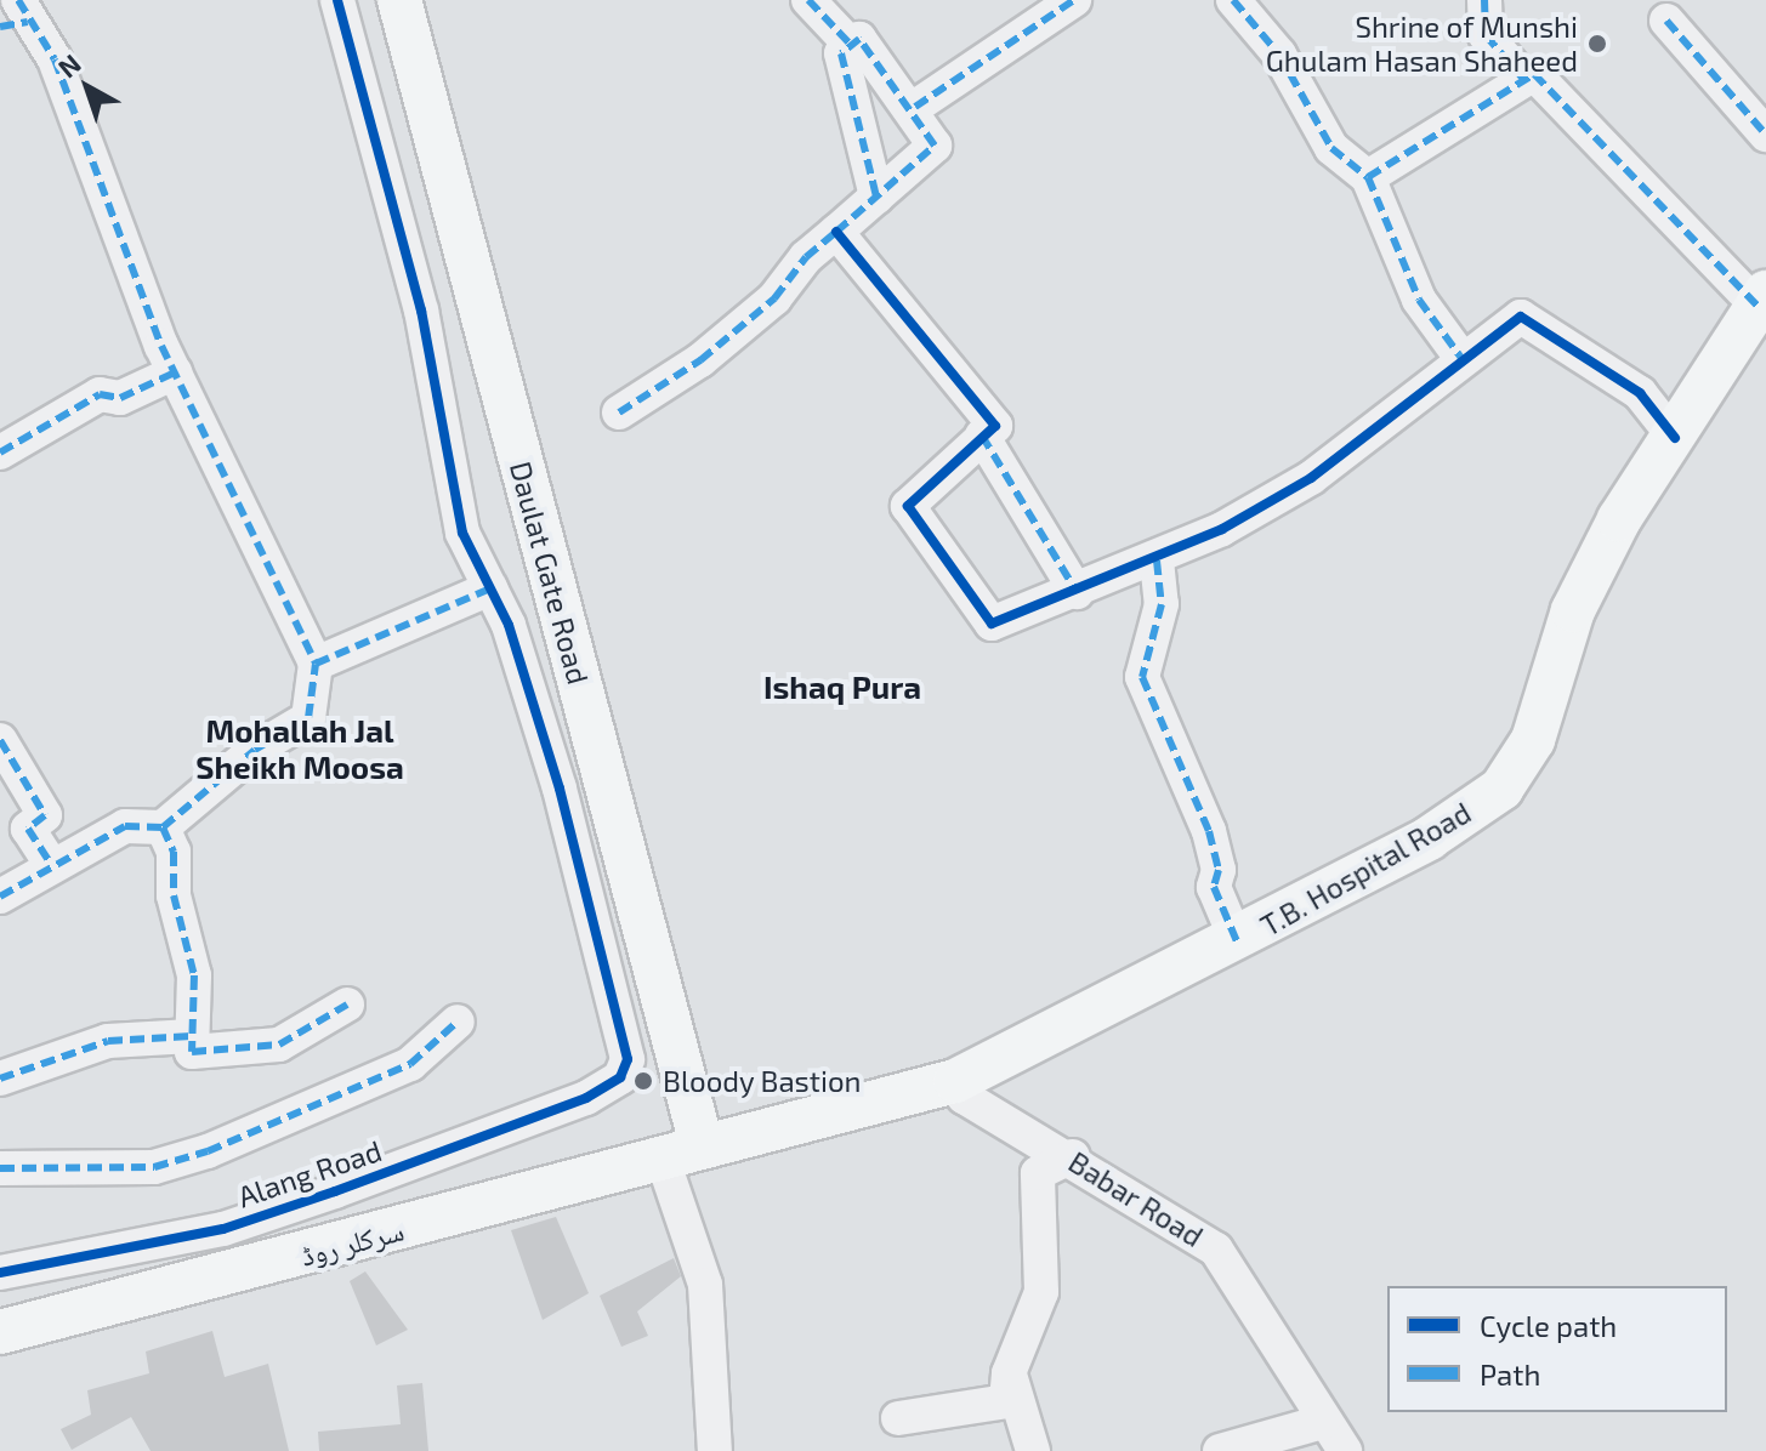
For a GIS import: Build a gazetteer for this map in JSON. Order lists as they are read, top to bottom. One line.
{"streets":{"main road":["Daulat Gate Road","T.B. Hospital Road","سرکلر روڈ"],"street":["Alang Road","Babar Road"]},"crossings":[["Daulat Gate Road","T.B. Hospital Road"],["Daulat Gate Road","سرکلر روڈ"],["T.B. Hospital Road","Babar Road"],["T.B. Hospital Road","سرکلر روڈ"]],"districts":["Ishaq Pura","Mohallah Jal Sheikh Moosa"],"places":["Shrine of Munshi Ghulam Hasan Shaheed","Bloody Bastion"],"legend":["Cycle path","Path"],"north":"top left"}
